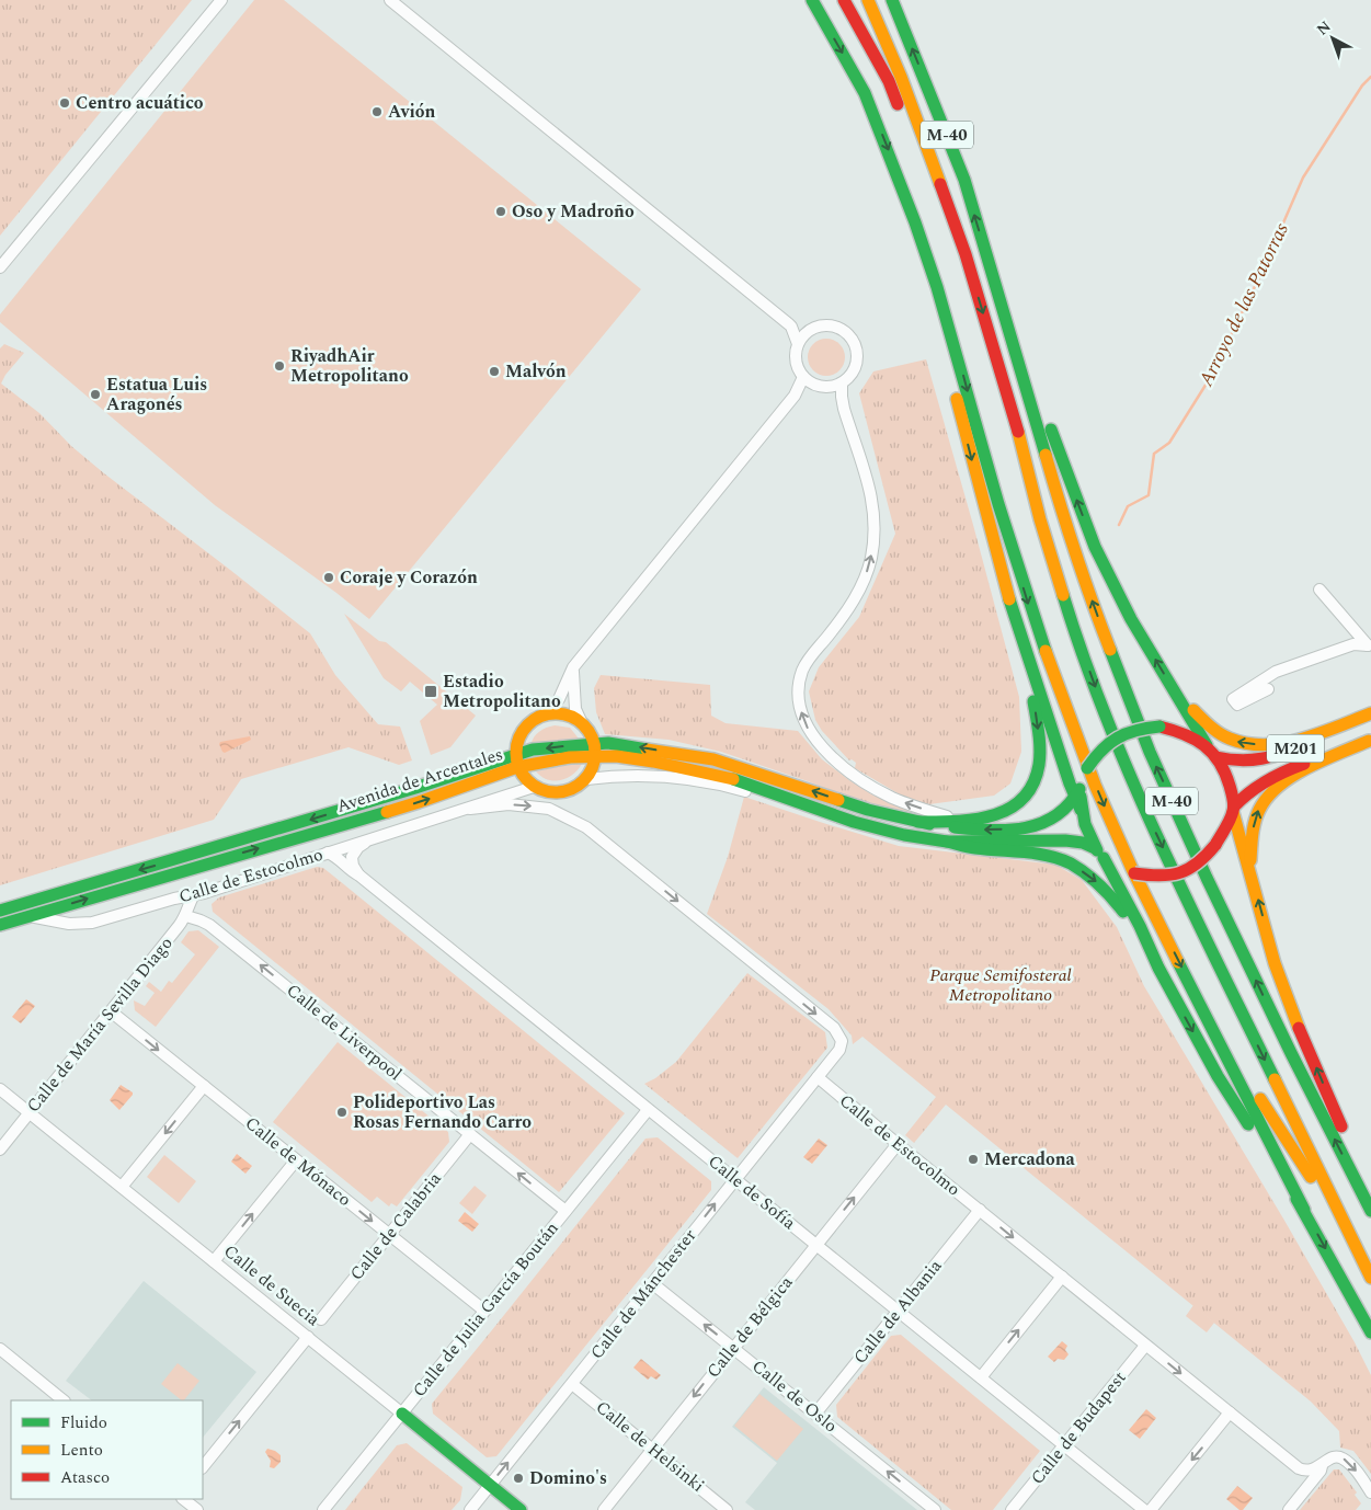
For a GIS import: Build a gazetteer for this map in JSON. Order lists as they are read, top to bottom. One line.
{"streets":{"main road":["M-40","M201","Avenida de Arcentales","Calle de Suecia"],"street":["Calle de Estocolmo","Calle de María Sevilla Diago","Calle de Liverpool","Calle de Mónaco","Calle de Sofía","Calle de Calabria","Calle de Mánchester","Calle de Julia García Boután","Calle de Albania","Calle de Bélgica","Calle de Oslo","Calle de Budapest","Calle de Helsinki"]},"crossings":[["M201","Avenida de Arcentales"],["Avenida de Arcentales","Calle de Estocolmo"],["Calle de Estocolmo","Calle de María Sevilla Diago"],["Calle de Estocolmo","Calle de Sofía"],["Calle de Estocolmo","Calle de Mánchester"],["Calle de Estocolmo","Calle de Albania"],["Calle de Estocolmo","Calle de Bélgica"],["Calle de Estocolmo","Calle de Budapest"],["Calle de María Sevilla Diago","Calle de Liverpool"],["Calle de María Sevilla Diago","Calle de Mónaco"],["Calle de María Sevilla Diago","Calle de Suecia"],["Calle de Liverpool","Calle de Calabria"],["Calle de Liverpool","Calle de Julia García Boután"],["Calle de Mónaco","Calle de Calabria"],["Calle de Mónaco","Calle de Julia García Boután"],["Calle de Sofía","Calle de Mánchester"],["Calle de Sofía","Calle de Julia García Boután"],["Calle de Sofía","Calle de Albania"],["Calle de Sofía","Calle de Bélgica"],["Calle de Sofía","Calle de Budapest"],["Calle de Suecia","Calle de Mánchester"],["Calle de Suecia","Calle de Julia García Boután"],["Calle de Mánchester","Calle de Oslo"],["Calle de Mánchester","Calle de Helsinki"],["Calle de Albania","Calle de Oslo"],["Calle de Bélgica","Calle de Oslo"],["Calle de Bélgica","Calle de Helsinki"]],"one_way":["Calle de Estocolmo","Calle de Liverpool","Calle de Mónaco","Calle de Mánchester","Calle de Oslo"],"water":["Arroyo de las Patorras"],"parks":["Parque Semifosteral Metropolitano"],"places":{"other":["Centro acuático","Avión","Oso y Madroño","RiyadhAir Metropolitano","Malvón","Estatua Luis Aragonés","Coraje y Corazón","Polideportivo Las Rosas Fernando Carro","Mercadona","Domino's"],"transit":["Estadio Metropolitano"]},"legend":["Fluido","Lento","Atasco"],"north":"top left"}
